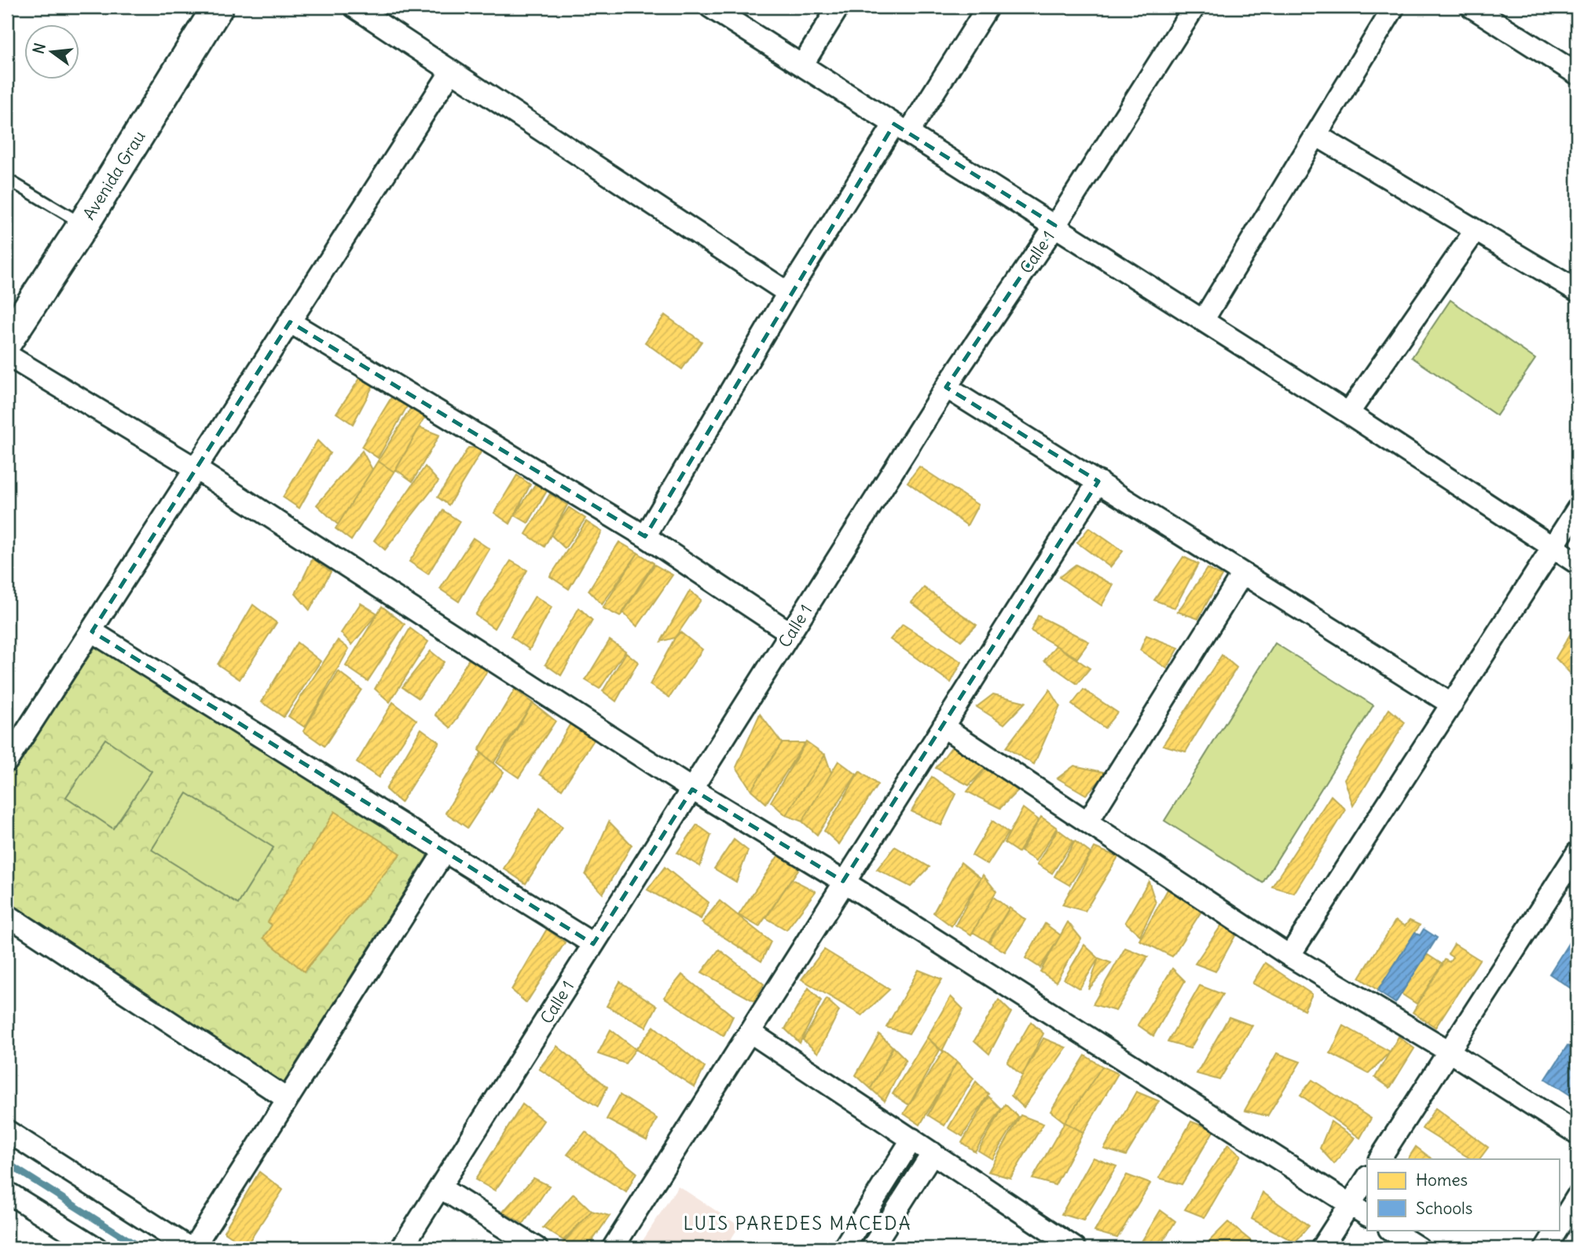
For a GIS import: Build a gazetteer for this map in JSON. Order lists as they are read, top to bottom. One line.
{"streets":{"main road":["Avenida Grau"],"street":["Calle 1"]},"districts":["LUIS PAREDES MACEDA"],"legend":["Homes","Schools"],"north":"left"}
